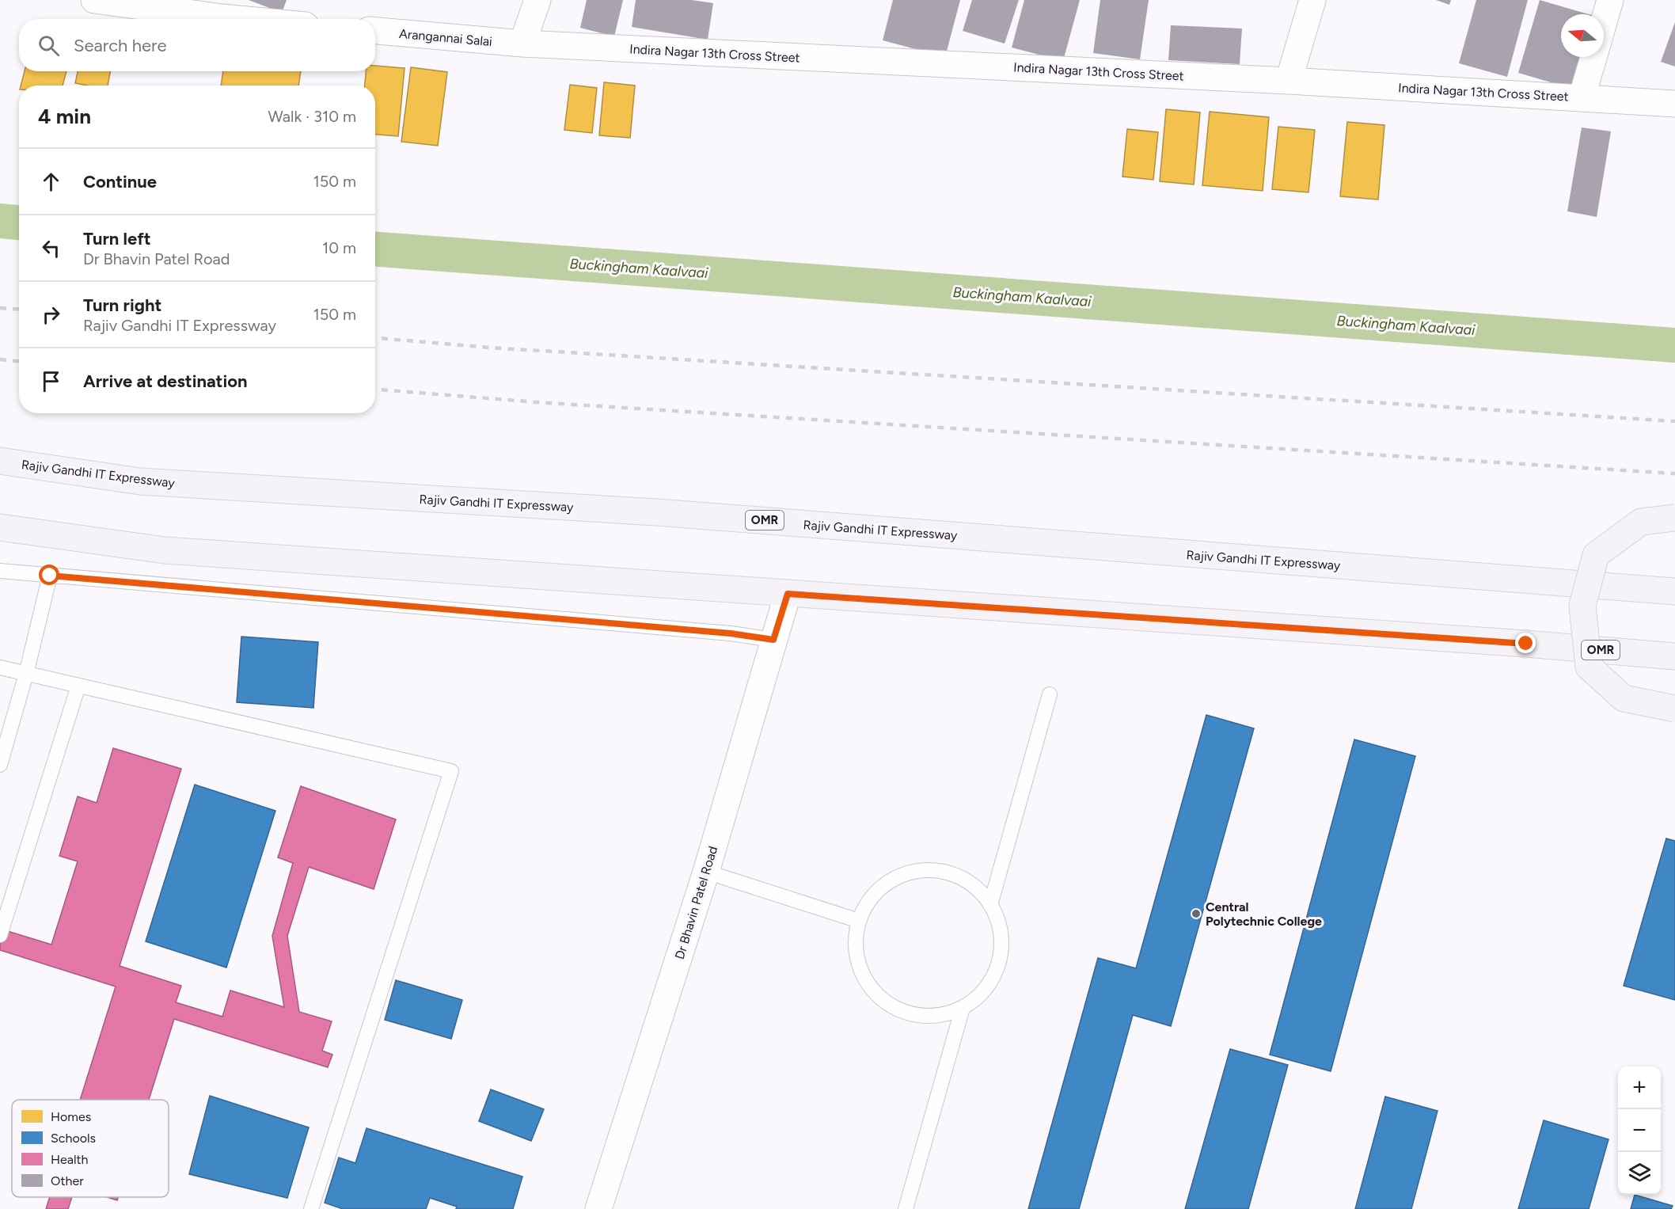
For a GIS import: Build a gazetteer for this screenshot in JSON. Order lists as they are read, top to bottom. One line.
{"streets":{"main road":["Rajiv Gandhi IT Expressway","OMR"],"street":["Arangannai Salai","Indira Nagar 13th Cross Street","Dr Bhavin Patel Road"]},"crossings":[["Arangannai Salai","Indira Nagar 13th Cross Street"],["OMR","Dr Bhavin Patel Road"]],"water":["Buckingham Kaalvaai"],"places":["Central Polytechnic College"],"legend":["Homes","Schools","Health","Other"],"north":"left","page":{"search":"Search here","heading":["4 min","Walk · 310 m"],"list":[["Continue","150 m"],["Turn left","Dr Bhavin Patel Road","10 m"],["Turn right","Rajiv Gandhi IT Expressway","150 m"],"Arrive at destination"],"map_buttons":["+","−"]}}
